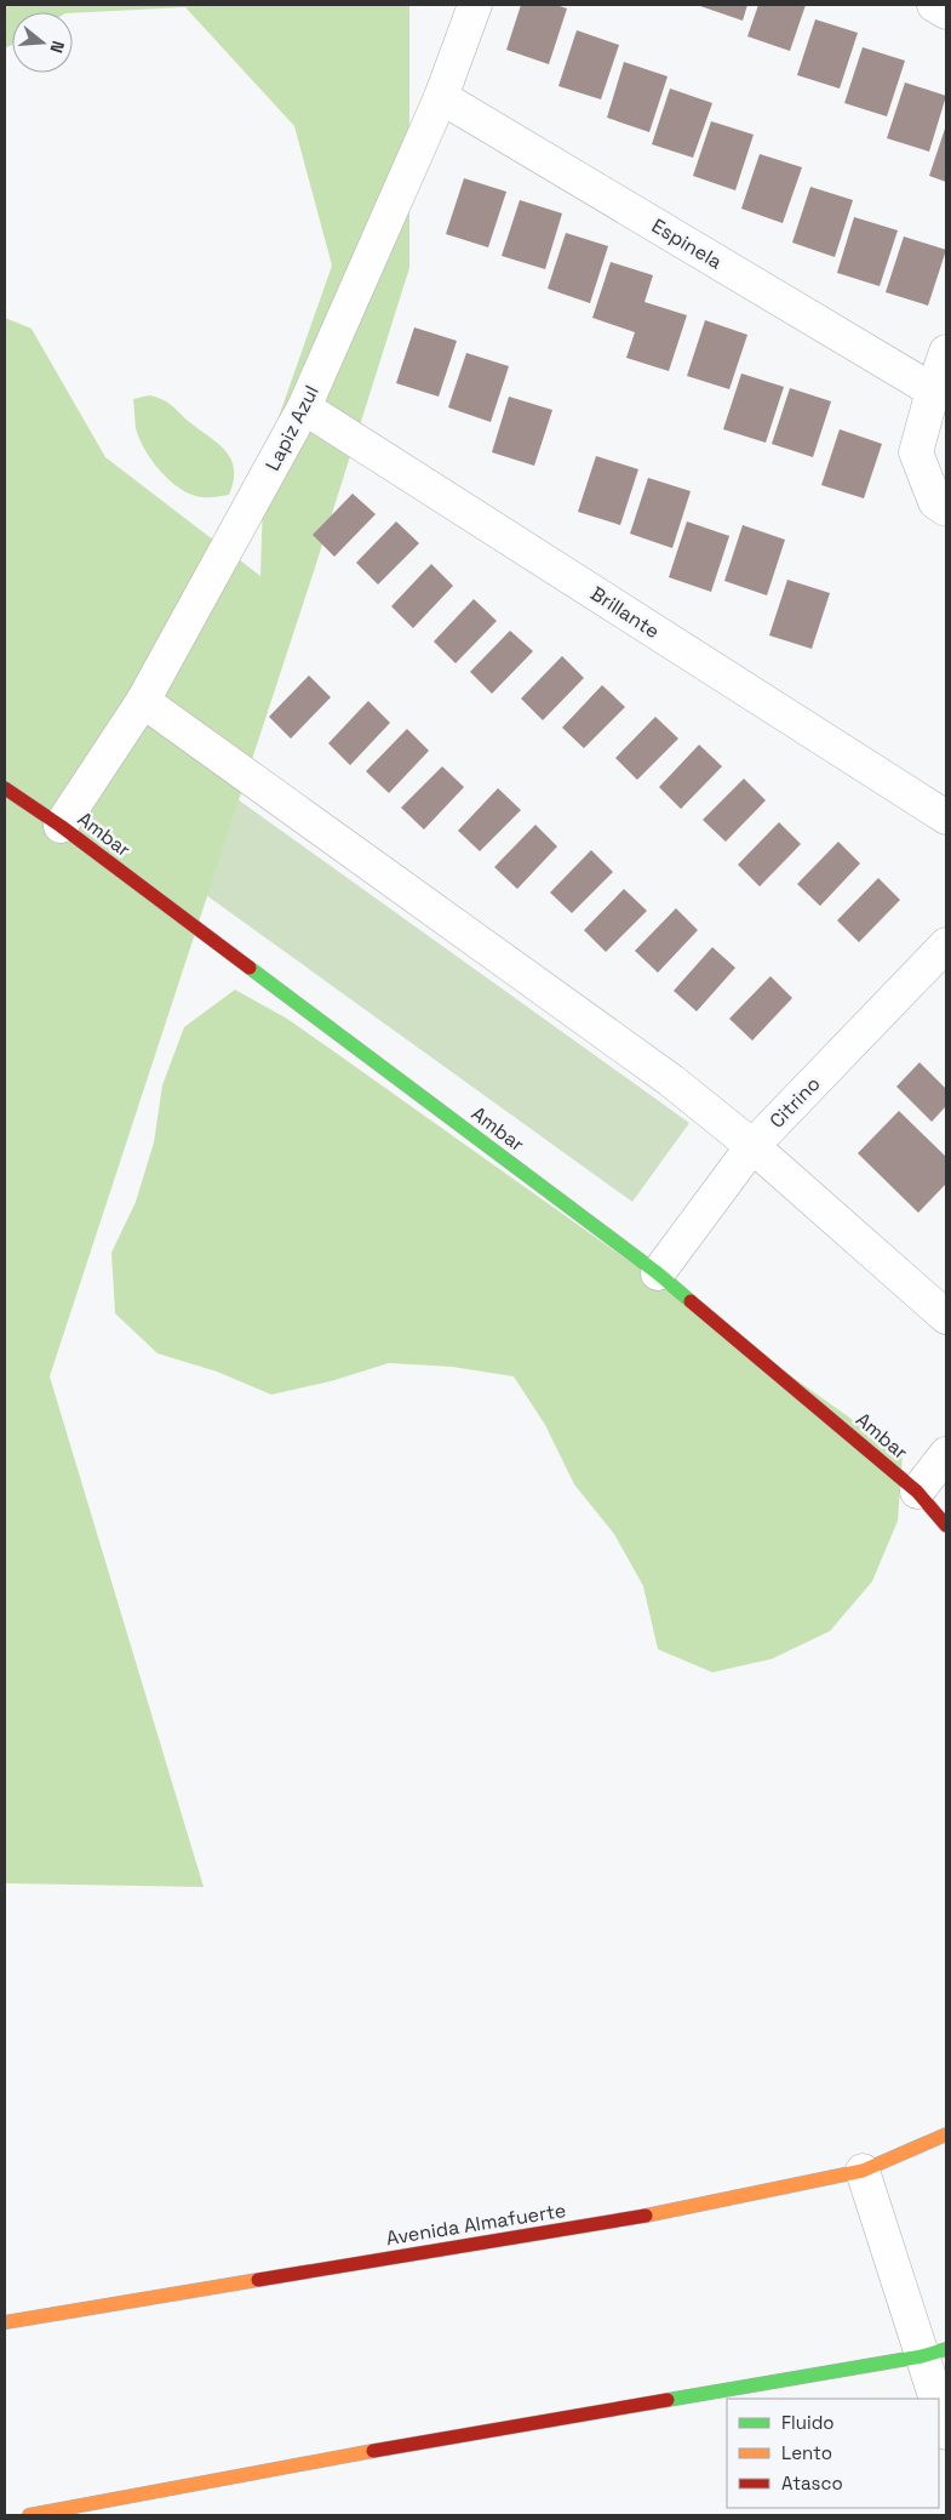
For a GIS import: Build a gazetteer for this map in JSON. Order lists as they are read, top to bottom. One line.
{"streets":{"street":["Espinela","Lapiz Azul","Brillante","Ambar","Citrino","Avenida Almafuerte"]},"crossings":[["Espinela","Lapiz Azul"],["Lapiz Azul","Brillante"],["Lapiz Azul","Ambar"],["Ambar","Citrino"]],"legend":["Fluido","Lento","Atasco"],"north":"right"}
